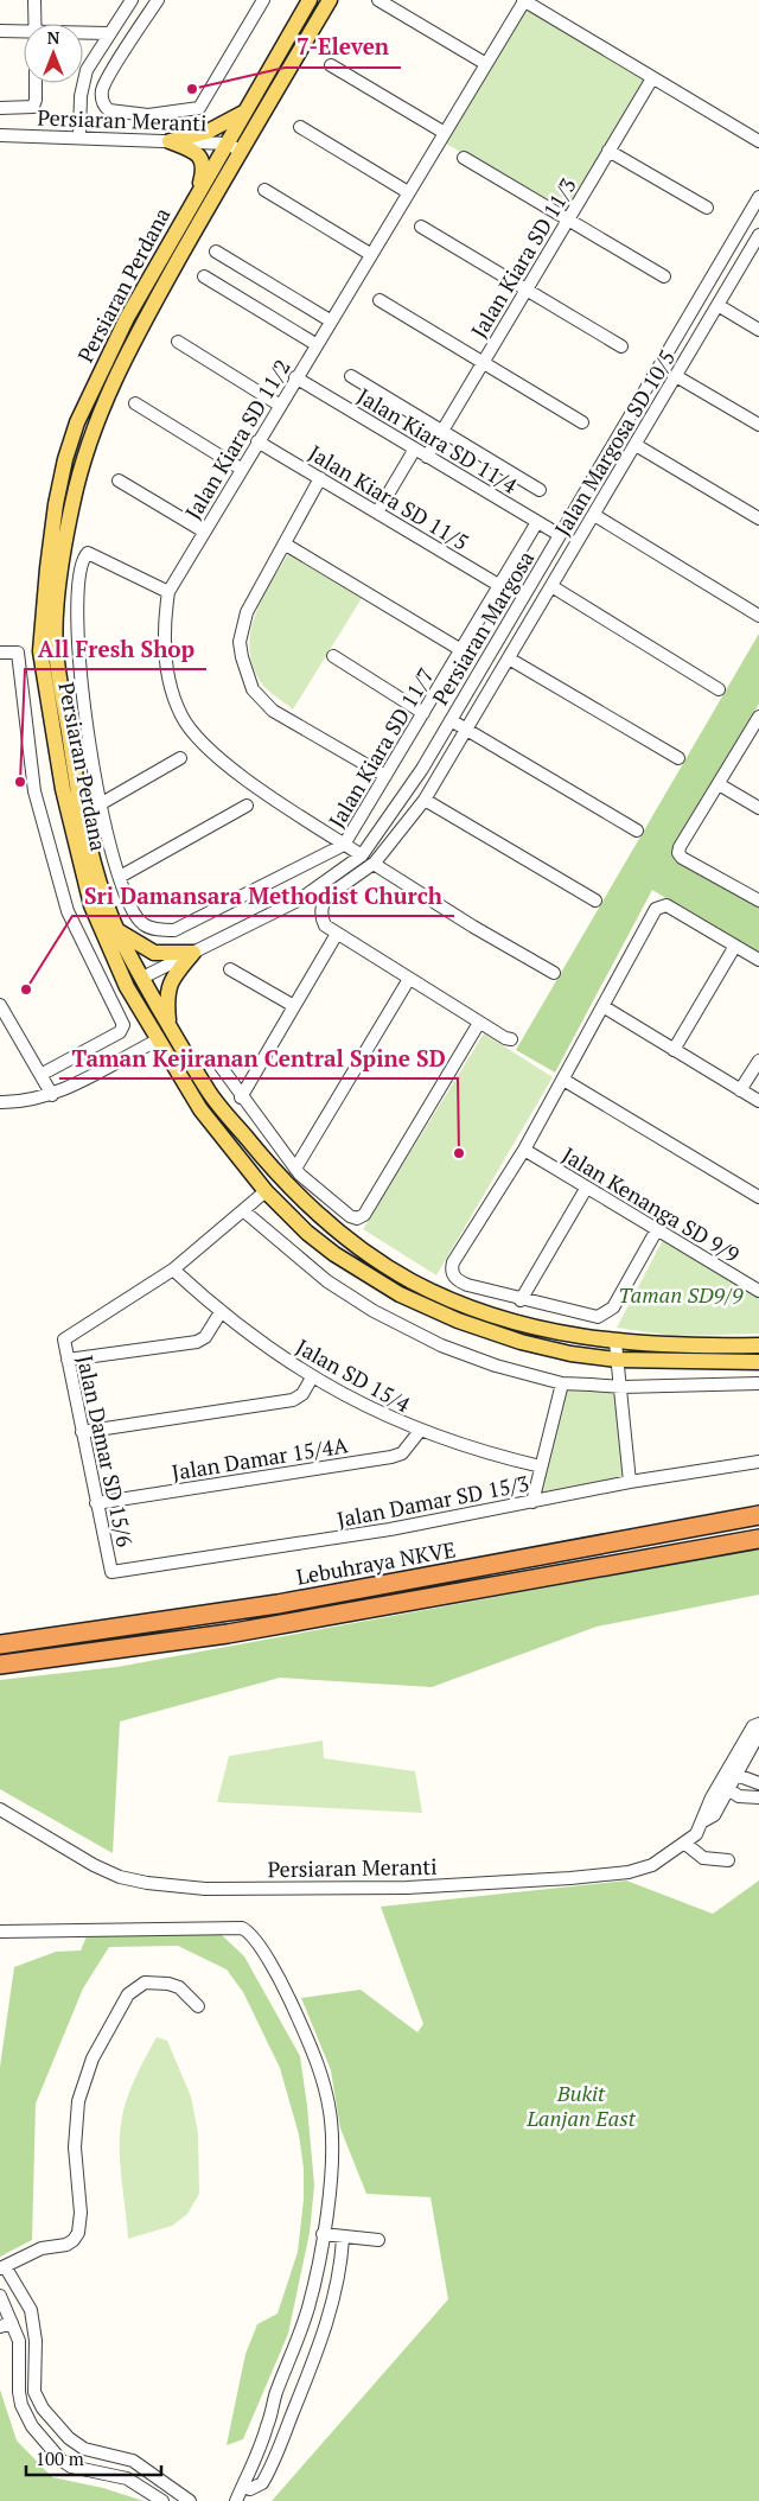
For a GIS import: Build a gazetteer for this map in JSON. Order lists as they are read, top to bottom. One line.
{"streets":{"highway":["Lebuhraya NKVE"],"main road":["Persiaran Perdana"],"street":["Persiaran Meranti","Jalan Kiara SD 11/3","Jalan Kiara SD 11/2","Jalan Kiara SD 11/4","Jalan Margosa SD 10/5","Jalan Kiara SD 11/5","Persiaran Margosa","Jalan Kiara SD 11/7","Jalan Kenanga SD 9/9","Jalan SD 15/4","Jalan Damar SD 15/6","Jalan Damar 15/4A","Jalan Damar SD 15/3"]},"crossings":[["Persiaran Meranti","Persiaran Perdana"],["Jalan Kiara SD 11/3","Jalan Kiara SD 11/4"],["Persiaran Perdana","Persiaran Margosa"],["Persiaran Perdana","Jalan Damar SD 15/6"],["Jalan Kiara SD 11/2","Jalan Kiara SD 11/4"],["Jalan Kiara SD 11/2","Jalan Kiara SD 11/5"],["Jalan Kiara SD 11/2","Persiaran Margosa"],["Jalan Kiara SD 11/2","Jalan Kiara SD 11/7"],["Jalan Kiara SD 11/4","Persiaran Margosa"],["Jalan Kiara SD 11/4","Jalan Kiara SD 11/7"],["Jalan Kiara SD 11/5","Jalan Kiara SD 11/7"],["Jalan SD 15/4","Jalan Damar SD 15/6"],["Jalan SD 15/4","Jalan Damar 15/4A"],["Jalan Damar SD 15/6","Jalan Damar 15/4A"],["Jalan Damar SD 15/6","Jalan Damar SD 15/3"]],"parks":["Taman SD9/9","Bukit Lanjan East"],"places":["7-Eleven","All Fresh Shop","Sri Damansara Methodist Church","Taman Kejiranan Central Spine SD"],"scale_bar":"100 m","north":"top"}
